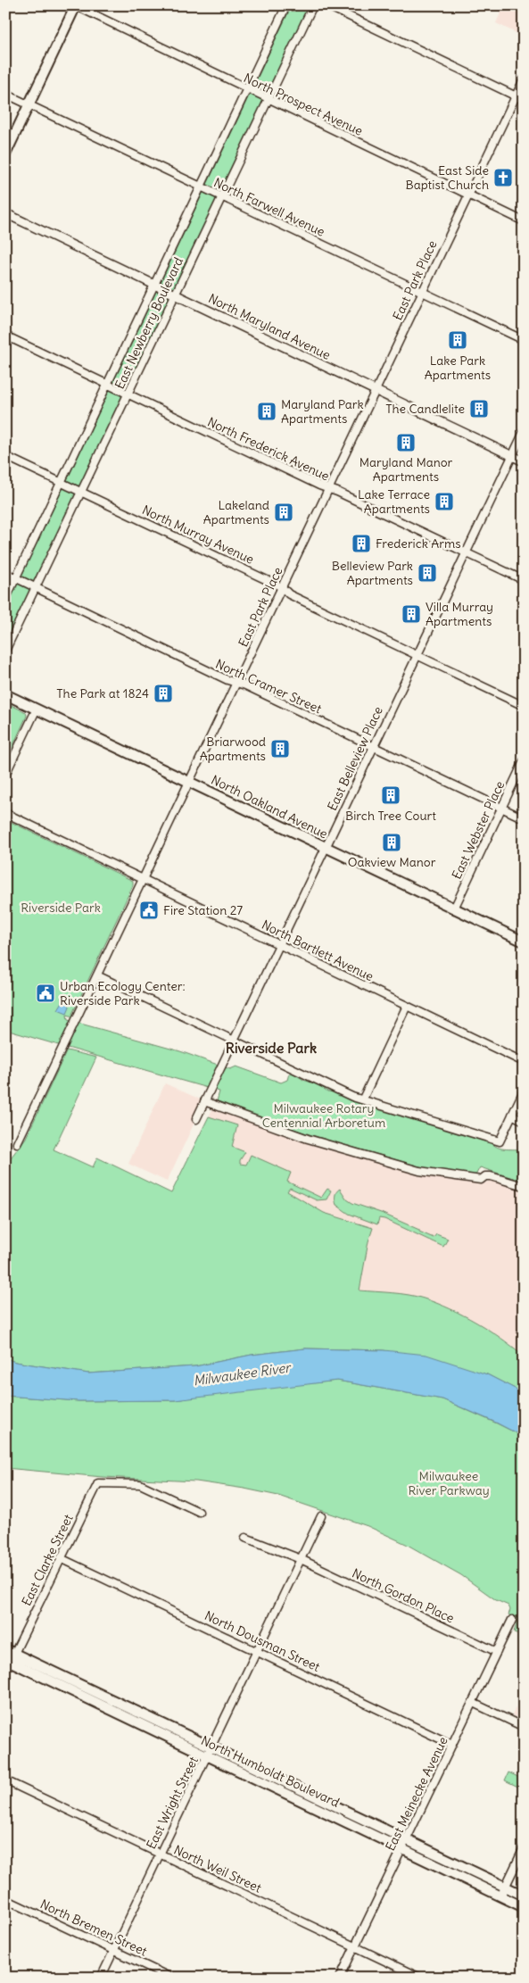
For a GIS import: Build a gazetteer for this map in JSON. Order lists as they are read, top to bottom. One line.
{"streets":{"main road":["North Oakland Avenue","North Humboldt Boulevard"],"street":["North Prospect Avenue","North Farwell Avenue","East Park Place","East Newberry Boulevard","North Maryland Avenue","North Frederick Avenue","North Murray Avenue","North Cramer Street","East Belleview Place","East Webster Place","North Bartlett Avenue","East Clarke Street","North Gordon Place","North Dousman Street","East Meinecke Avenue","East Wright Street","North Weil Street","North Bremen Street"]},"crossings":[["North Prospect Avenue","East Park Place"],["North Prospect Avenue","East Newberry Boulevard"],["North Farwell Avenue","East Park Place"],["North Farwell Avenue","East Newberry Boulevard"],["East Park Place","North Maryland Avenue"],["East Park Place","North Frederick Avenue"],["East Park Place","North Murray Avenue"],["East Park Place","North Cramer Street"],["East Park Place","North Oakland Avenue"],["East Park Place","North Bartlett Avenue"],["East Newberry Boulevard","North Maryland Avenue"],["East Newberry Boulevard","North Frederick Avenue"],["East Newberry Boulevard","North Murray Avenue"],["East Newberry Boulevard","North Cramer Street"],["North Maryland Avenue","East Belleview Place"],["North Frederick Avenue","East Belleview Place"],["North Murray Avenue","East Belleview Place"],["North Cramer Street","East Belleview Place"],["North Cramer Street","East Webster Place"],["East Belleview Place","North Oakland Avenue"],["East Belleview Place","North Bartlett Avenue"],["North Oakland Avenue","East Webster Place"],["East Clarke Street","North Dousman Street"],["East Clarke Street","North Humboldt Boulevard"],["North Gordon Place","East Meinecke Avenue"],["North Gordon Place","East Wright Street"],["North Dousman Street","East Meinecke Avenue"],["North Dousman Street","East Wright Street"],["North Humboldt Boulevard","East Meinecke Avenue"],["North Humboldt Boulevard","East Wright Street"],["East Meinecke Avenue","North Weil Street"],["East Wright Street","North Weil Street"],["East Wright Street","North Bremen Street"]],"districts":["Riverside Park"],"water":["Milwaukee River"],"parks":["Riverside Park","Milwaukee Rotary Centennial Arboretum","Milwaukee River Parkway"],"places":{"church":["East Side Baptist Church"],"building":["Lake Park Apartments","The Candlelite","Maryland Park Apartments","Maryland Manor Apartments","Lake Terrace Apartments","Lakeland Apartments","Frederick Arms","Belleview Park Apartments","Villa Murray Apartments","The Park at 1824","Briarwood Apartments","Birch Tree Court","Oakview Manor"],"public building":["Fire Station 27","Urban Ecology Center: Riverside Park"]}}
